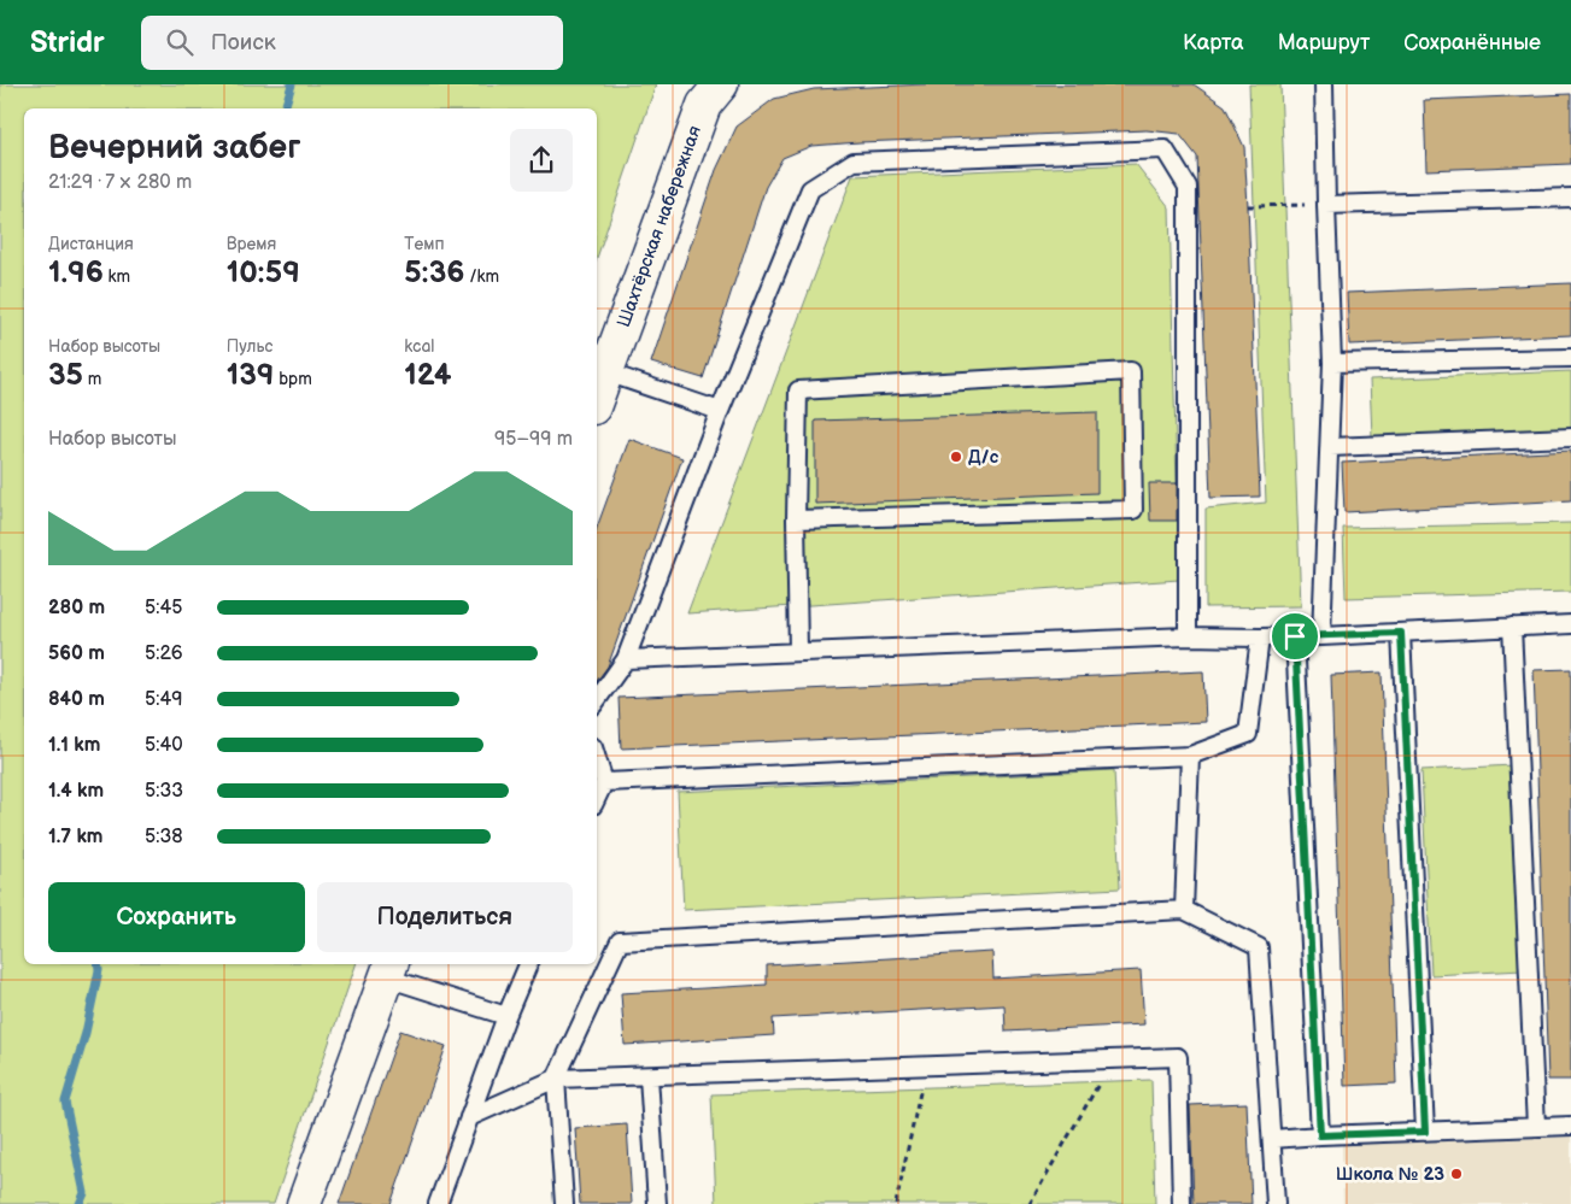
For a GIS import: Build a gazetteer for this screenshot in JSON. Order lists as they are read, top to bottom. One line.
{"streets":{"street":["Шахтёрская набережная"]},"places":["Д/с","Школа № 23"],"page":{"header":"Stridr","search":"Поиск","nav":["Карта","Маршрут","Сохранённые"],"heading":["Вечерний забег","21:29 · 7 × 280 m"],"stats":[["Дистанция","1.96 km"],["Время","10:59"],["Темп","5:36 /km"],["Набор высоты","35 m"],["Пульс","139 bpm"],["kcal","124"]],"chart":["Набор высоты","95–99 m"],"list":[{"name":"280 m","note":"5:45"},{"name":"560 m","note":"5:26"},{"name":"840 m","note":"5:49"},{"name":"1.1 km","note":"5:40"},{"name":"1.4 km","note":"5:33"},{"name":"1.7 km","note":"5:38"}],"buttons":["Сохранить","Поделиться"]}}
